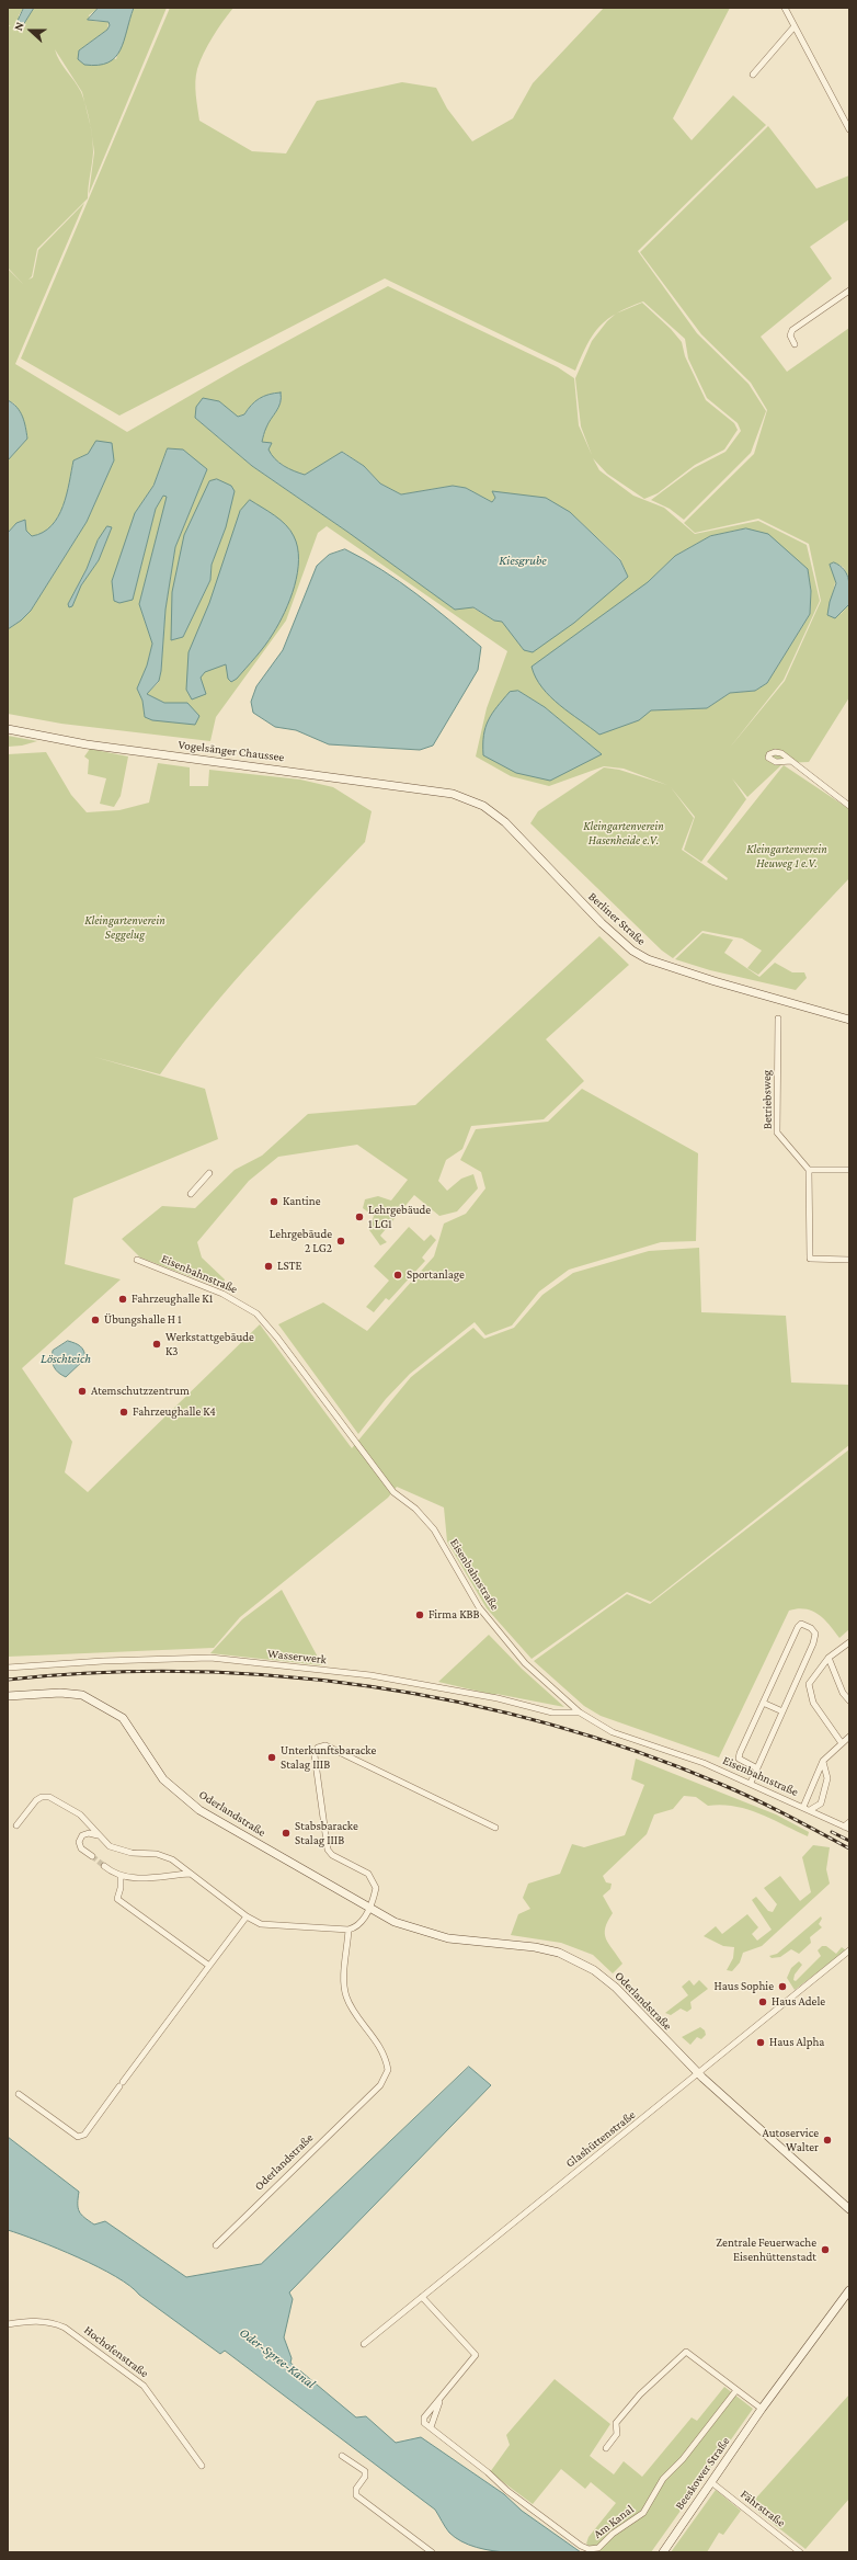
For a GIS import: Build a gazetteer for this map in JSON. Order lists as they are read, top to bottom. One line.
{"streets":{"street":["Vogelsänger Chaussee","Berliner Straße","Betriebsweg","Eisenbahnstraße","Wasserwerk","Oderlandstraße","Glashüttenstraße","Hochofenstraße","Beeskower Straße","Fährstraße","Am Kanal"]},"crossings":[["Vogelsänger Chaussee","Berliner Straße"],["Eisenbahnstraße","Wasserwerk"],["Oderlandstraße","Glashüttenstraße"],["Glashüttenstraße","Am Kanal"],["Beeskower Straße","Fährstraße"]],"water":["Kiesgrube","Löschteich","Oder-Spree-Kanal"],"parks":["Kleingartenverein Hasenheide e.V.","Kleingartenverein Heuweg 1 e.V.","Kleingartenverein Seggelug"],"places":["Kantine","Lehrgebäude 1 LG1","Lehrgebäude 2 LG2","LSTE","Sportanlage","Fahrzeughalle K1","Übungshalle H 1","Werkstattgebäude K3","Atemschutzzentrum","Fahrzeughalle K4","Firma KBB","Unterkunftsbaracke Stalag IIIB","Stabsbaracke Stalag IIIB","Haus Sophie","Haus Adele","Haus Alpha","Autoservice Walter","Zentrale Feuerwache Eisenhüttenstadt"],"north":"left"}
